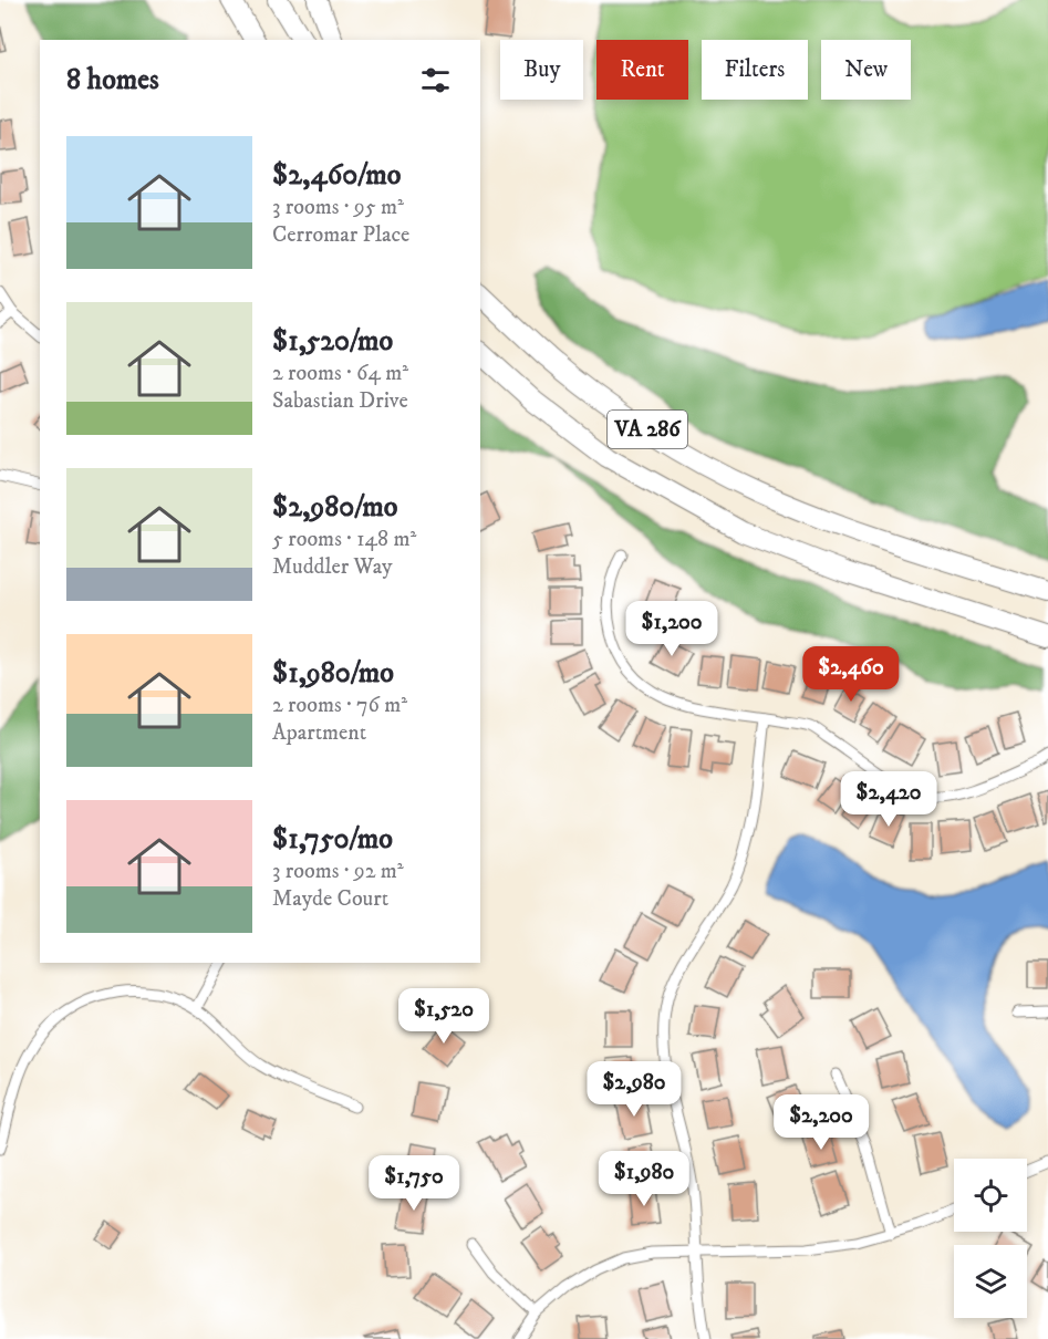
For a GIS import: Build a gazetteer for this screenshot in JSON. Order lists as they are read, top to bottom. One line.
{"streets":{"highway":["VA 286"]},"page":{"chip":["Buy","Rent","Filters","New"],"heading":"8 homes","list":[{"name":"$2,460/mo","note":"3 rooms · 95 m² · Cerromar Place"},{"name":"$1,520/mo","note":"2 rooms · 64 m² · Sabastian Drive"},{"name":"$2,980/mo","note":"5 rooms · 148 m² · Muddler Way"},{"name":"$1,980/mo","note":"2 rooms · 76 m² · Apartment"},{"name":"$1,750/mo","note":"3 rooms · 92 m² · Mayde Court"}],"price":["$1,200","$2,460","$2,420","$1,520","$2,980","$2,200","$1,980","$1,750"]}}
